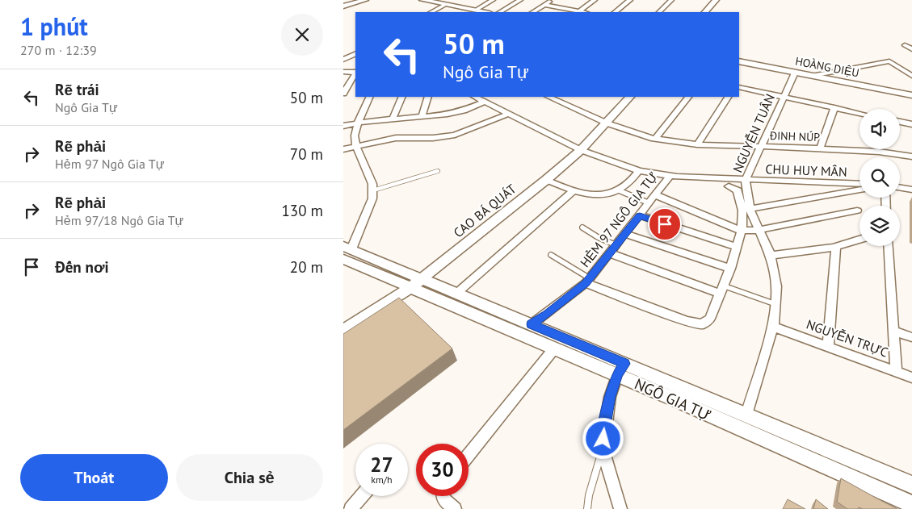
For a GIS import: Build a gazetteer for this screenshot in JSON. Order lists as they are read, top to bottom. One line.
{"streets":{"main road":["HOÀNG DIỆU","CAO BÁ QUÁT","NGÔ GIA TỰ"],"street":["NGUYỄN TUÂN","ĐINH NÚP","CHU HUY MÂN","HẺM 97 NGÔ GIA TỰ","NGUYỄN TRỰC"]},"crossings":[["HOÀNG DIỆU","NGUYỄN TUÂN"],["NGUYỄN TUÂN","ĐINH NÚP"],["NGUYỄN TUÂN","CHU HUY MÂN"],["NGUYỄN TUÂN","NGUYỄN TRỰC"],["NGUYỄN TUÂN","NGÔ GIA TỰ"],["ĐINH NÚP","CAO BÁ QUÁT"],["CHU HUY MÂN","CAO BÁ QUÁT"],["CHU HUY MÂN","HẺM 97 NGÔ GIA TỰ"],["CAO BÁ QUÁT","NGÔ GIA TỰ"],["HẺM 97 NGÔ GIA TỰ","NGÔ GIA TỰ"]],"page":{"heading":["1 phút","270 m · 12:39"],"turn":["50 m","Ngô Gia Tự"],"list":[{"name":"Rẽ trái","note":"Ngô Gia Tự","value":"50 m"},{"name":"Rẽ phải","note":"Hẻm 97 Ngô Gia Tự","value":"70 m"},{"name":"Rẽ phải","note":"Hẻm 97/18 Ngô Gia Tự","value":"130 m"},{"name":"Đến nơi","value":"20 m"}],"speed":"27 km/h","limit":"30","buttons":["Thoát","Chia sẻ"]}}
